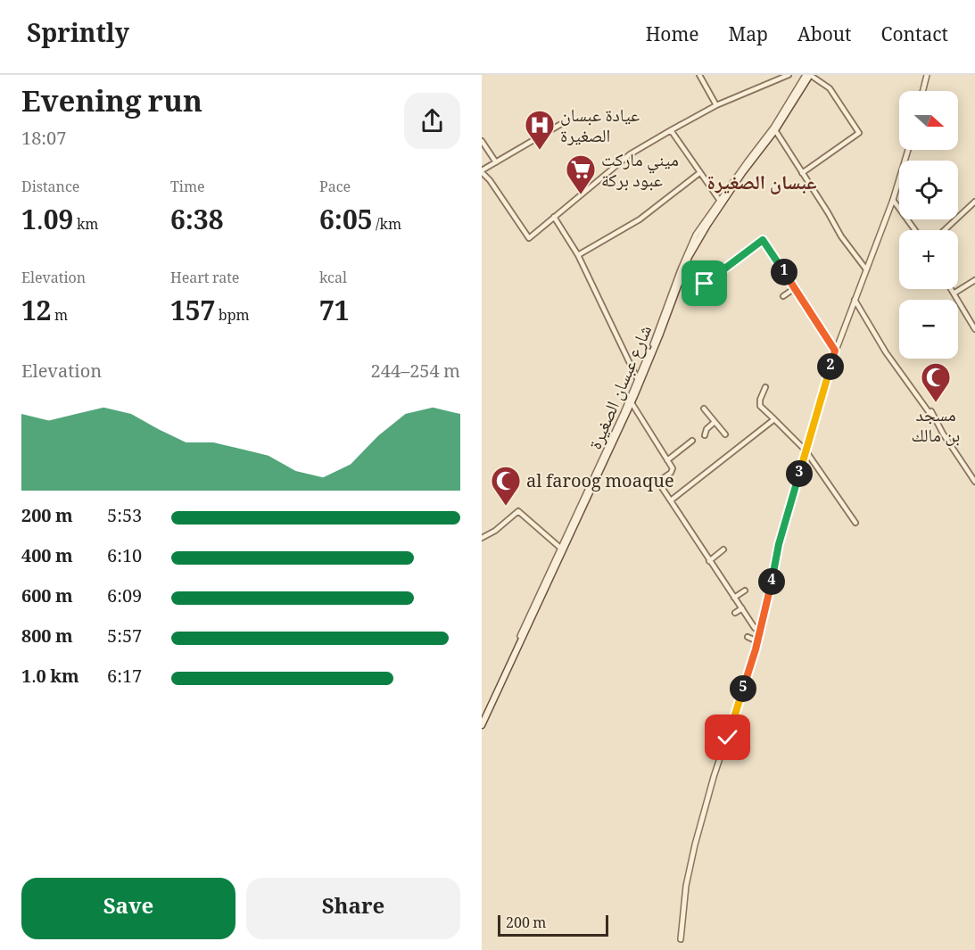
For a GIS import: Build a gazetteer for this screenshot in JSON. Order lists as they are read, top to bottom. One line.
{"streets":{"main road":["شارع عبسان الصغيرة"]},"districts":["عبسان الصغيرة"],"places":{"hospital":["عيادة عبسان الصغيرة"],"supermarket":["ميني ماركت عبود بركة"],"mosque":["مسجد بن مالك","al faroog moaque"]},"scale_bar":"200 m","north":"right","page":{"header":"Sprintly","nav":["Home","Map","About","Contact"],"heading":["Evening run","18:07"],"map_buttons":["+","−"],"stats":[["Distance","1.09 km"],["Time","6:38"],["Pace","6:05 /km"],["Elevation","12 m"],["Heart rate","157 bpm"],["kcal","71"]],"pins":["1","2","3","4","5"],"chart":["Elevation","244–254 m"],"list":[{"name":"200 m","note":"5:53"},{"name":"400 m","note":"6:10"},{"name":"600 m","note":"6:09"},{"name":"800 m","note":"5:57"},{"name":"1.0 km","note":"6:17"}],"buttons":["Save","Share"],"scale":"200 m"}}
